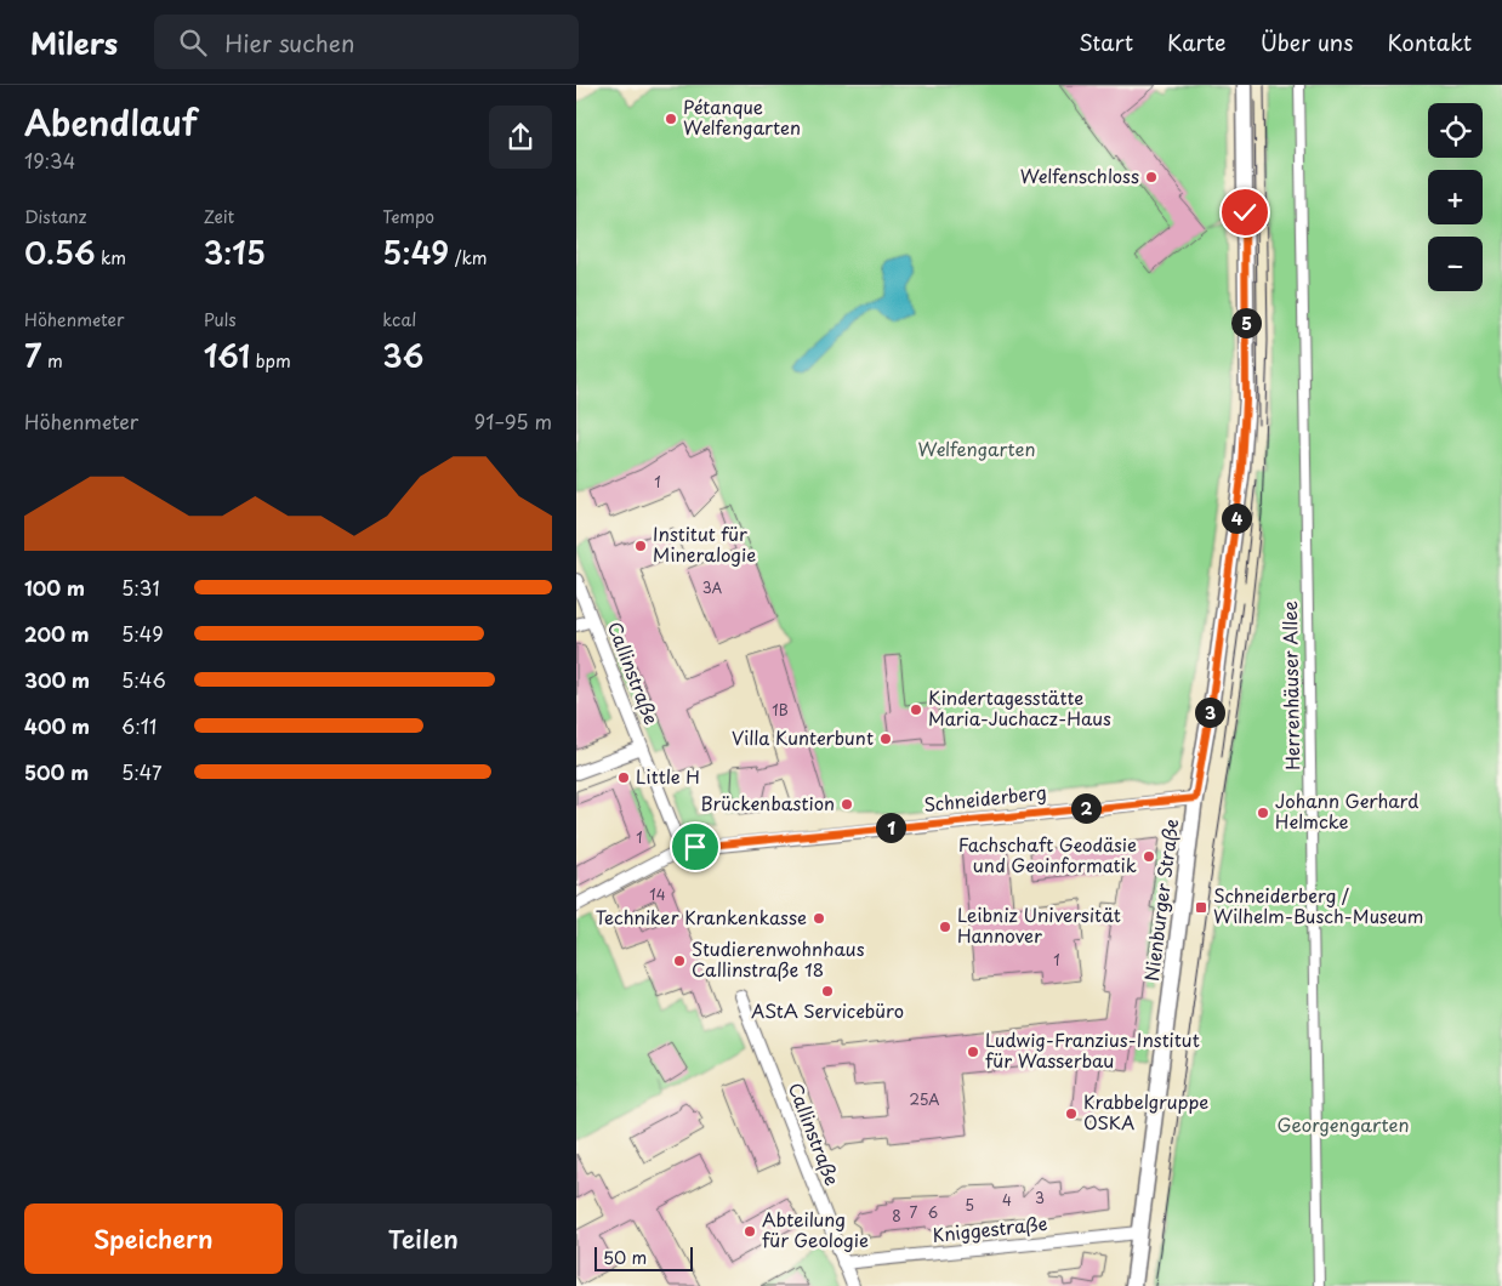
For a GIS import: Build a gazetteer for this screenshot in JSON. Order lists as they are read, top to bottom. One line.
{"streets":{"street":["Callinstraße","Herrenhäuser Allee","Schneiderberg","Nienburger Straße","Kniggestraße"]},"crossings":[["Callinstraße","Schneiderberg"],["Callinstraße","Kniggestraße"],["Schneiderberg","Nienburger Straße"],["Nienburger Straße","Kniggestraße"]],"parks":["Welfengarten","Georgengarten"],"places":{"other":["Pétanque Welfengarten","Welfenschloss","Institut für Mineralogie","Kindertagesstätte Maria-Juchacz-Haus","Villa Kunterbunt","Little H","Brückenbastion","Johann Gerhard Helmcke","Fachschaft Geodäsie und Geoinformatik","Techniker Krankenkasse","Leibniz Universität Hannover","Studierenwohnhaus Callinstraße 18","AStA Servicebüro","Ludwig-Franzius-Institut für Wasserbau","Krabbelgruppe OSKA","Abteilung für Geologie"],"transit":["Schneiderberg / Wilhelm-Busch-Museum"]},"house_numbers":["1","3A","1B","1","14","1","25A","3","4","5","7","6","8"],"scale_bar":"50 m","page":{"header":"Milers","search":"Hier suchen","nav":["Start","Karte","Über uns","Kontakt"],"heading":["Abendlauf","19:34"],"map_buttons":["+","−"],"stats":[["Distanz","0.56 km"],["Zeit","3:15"],["Tempo","5:49 /km"],["Höhenmeter","7 m"],["Puls","161 bpm"],["kcal","36"]],"pins":["5","4","3","2","1"],"chart":["Höhenmeter","91–95 m"],"list":[{"name":"100 m","note":"5:31"},{"name":"200 m","note":"5:49"},{"name":"300 m","note":"5:46"},{"name":"400 m","note":"6:11"},{"name":"500 m","note":"5:47"}],"buttons":["Speichern","Teilen"],"scale":"50 m"}}
